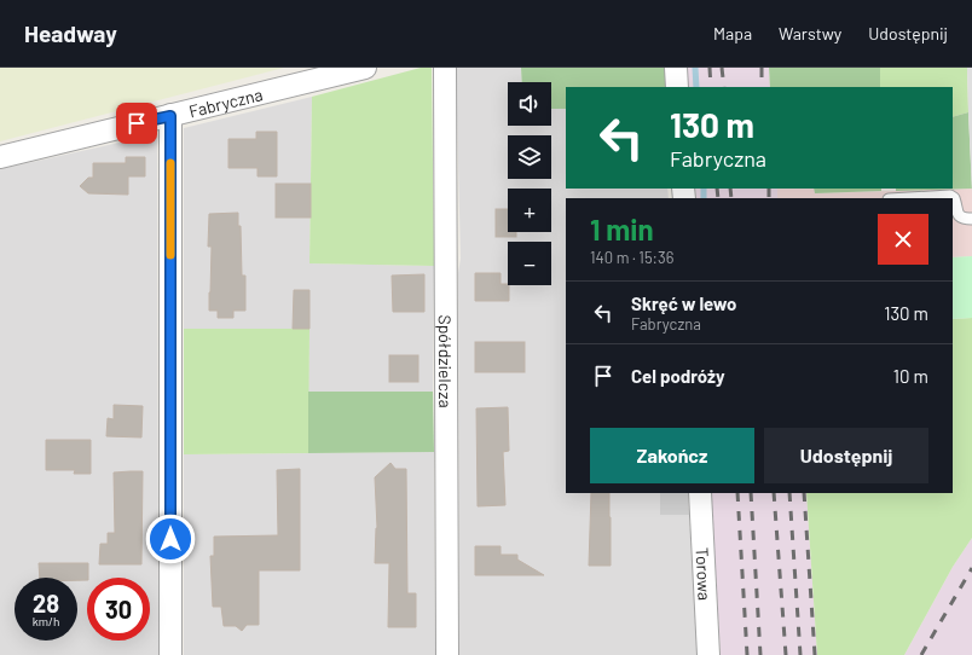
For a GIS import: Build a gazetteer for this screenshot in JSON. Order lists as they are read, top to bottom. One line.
{"streets":{"street":["Fabryczna","Spółdzielcza","Torowa"]},"page":{"header":"Headway","nav":["Mapa","Warstwy","Udostępnij"],"map_buttons":["+","−"],"turn":["130 m","Fabryczna"],"heading":["1 min","140 m · 15:36"],"list":[{"name":"Skręć w lewo","note":"Fabryczna","value":"130 m"},{"name":"Cel podróży","value":"10 m"}],"buttons":["Zakończ","Udostępnij"],"speed":"28 km/h","limit":"30"}}
